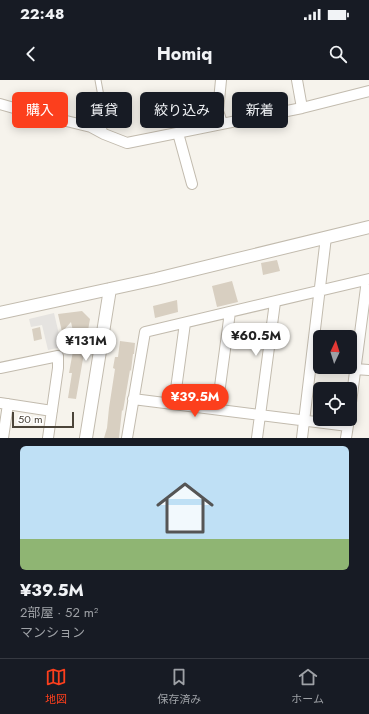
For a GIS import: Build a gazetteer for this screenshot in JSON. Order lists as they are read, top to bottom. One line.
{"scale_bar":"50 m","north":"top","page":{"status":"22:48","header":"Homiq","chip":["購入","賃貸","絞り込み","新着"],"price":["¥60.5M","¥131M","¥39.5M"],"scale":"50 m","list":[{"name":"¥39.5M","note":"2部屋 · 52 m² · マンション"}],"tabs":["地図","保存済み","ホーム"]}}
